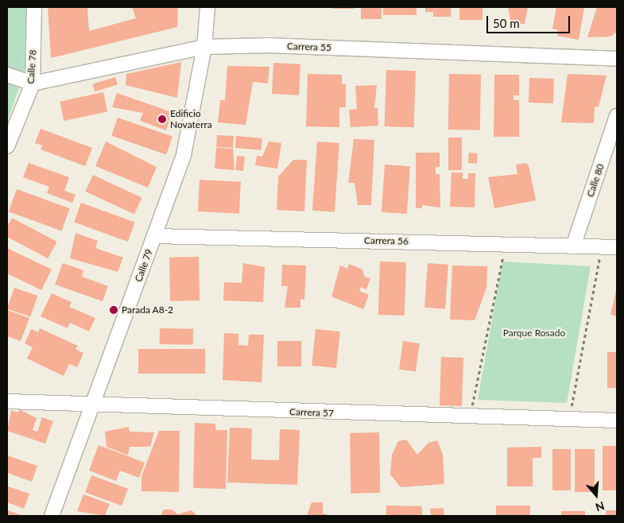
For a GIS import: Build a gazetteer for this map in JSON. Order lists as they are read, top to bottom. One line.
{"streets":{"street":["Carrera 55","Calle 78","Calle 80","Carrera 56","Calle 79","Carrera 57"]},"crossings":[["Carrera 55","Calle 78"],["Carrera 55","Calle 79"],["Calle 80","Carrera 56"],["Carrera 56","Calle 79"],["Calle 79","Carrera 57"]],"parks":["Parque Rosado"],"places":["Edificio Novaterra","Parada A8-2"],"scale_bar":"50 m","north":"bottom"}
